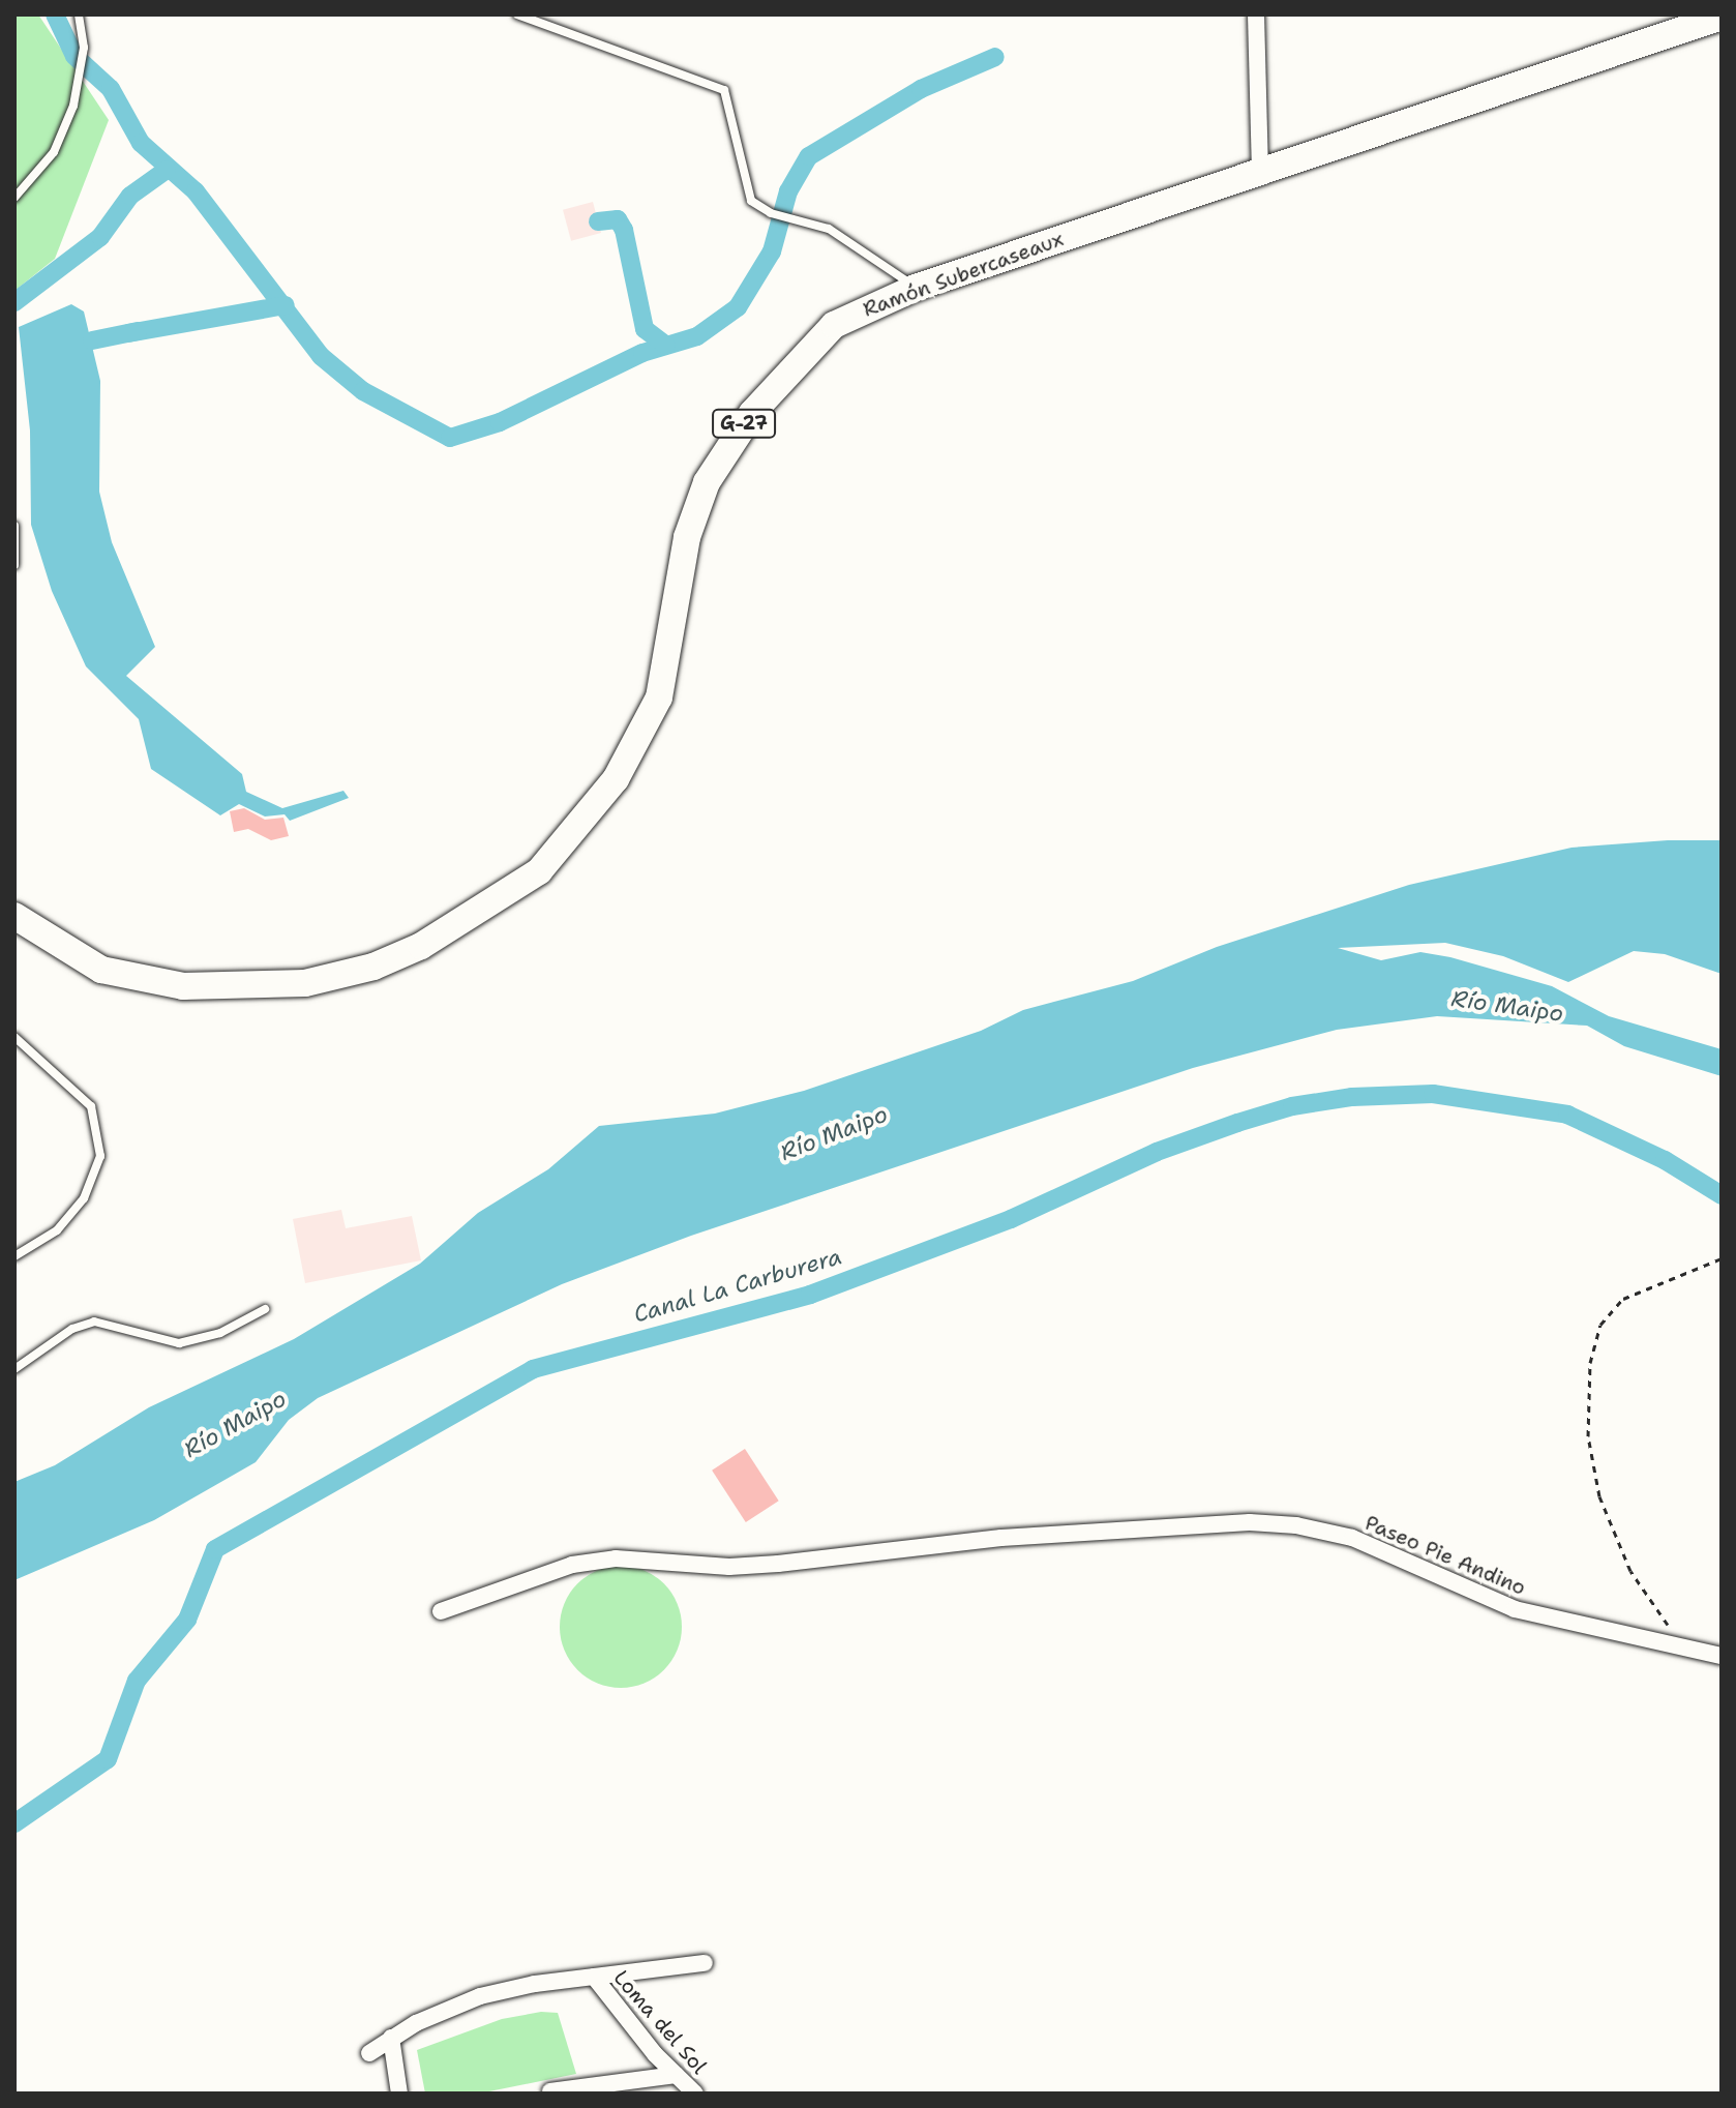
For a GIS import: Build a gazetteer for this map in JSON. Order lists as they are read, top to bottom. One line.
{"streets":{"main road":["Ramón Subercaseaux","G-27"],"street":["Paseo Pie Andino","Loma del Sol"]},"water":["Río Maipo","Canal La Carburera"]}
